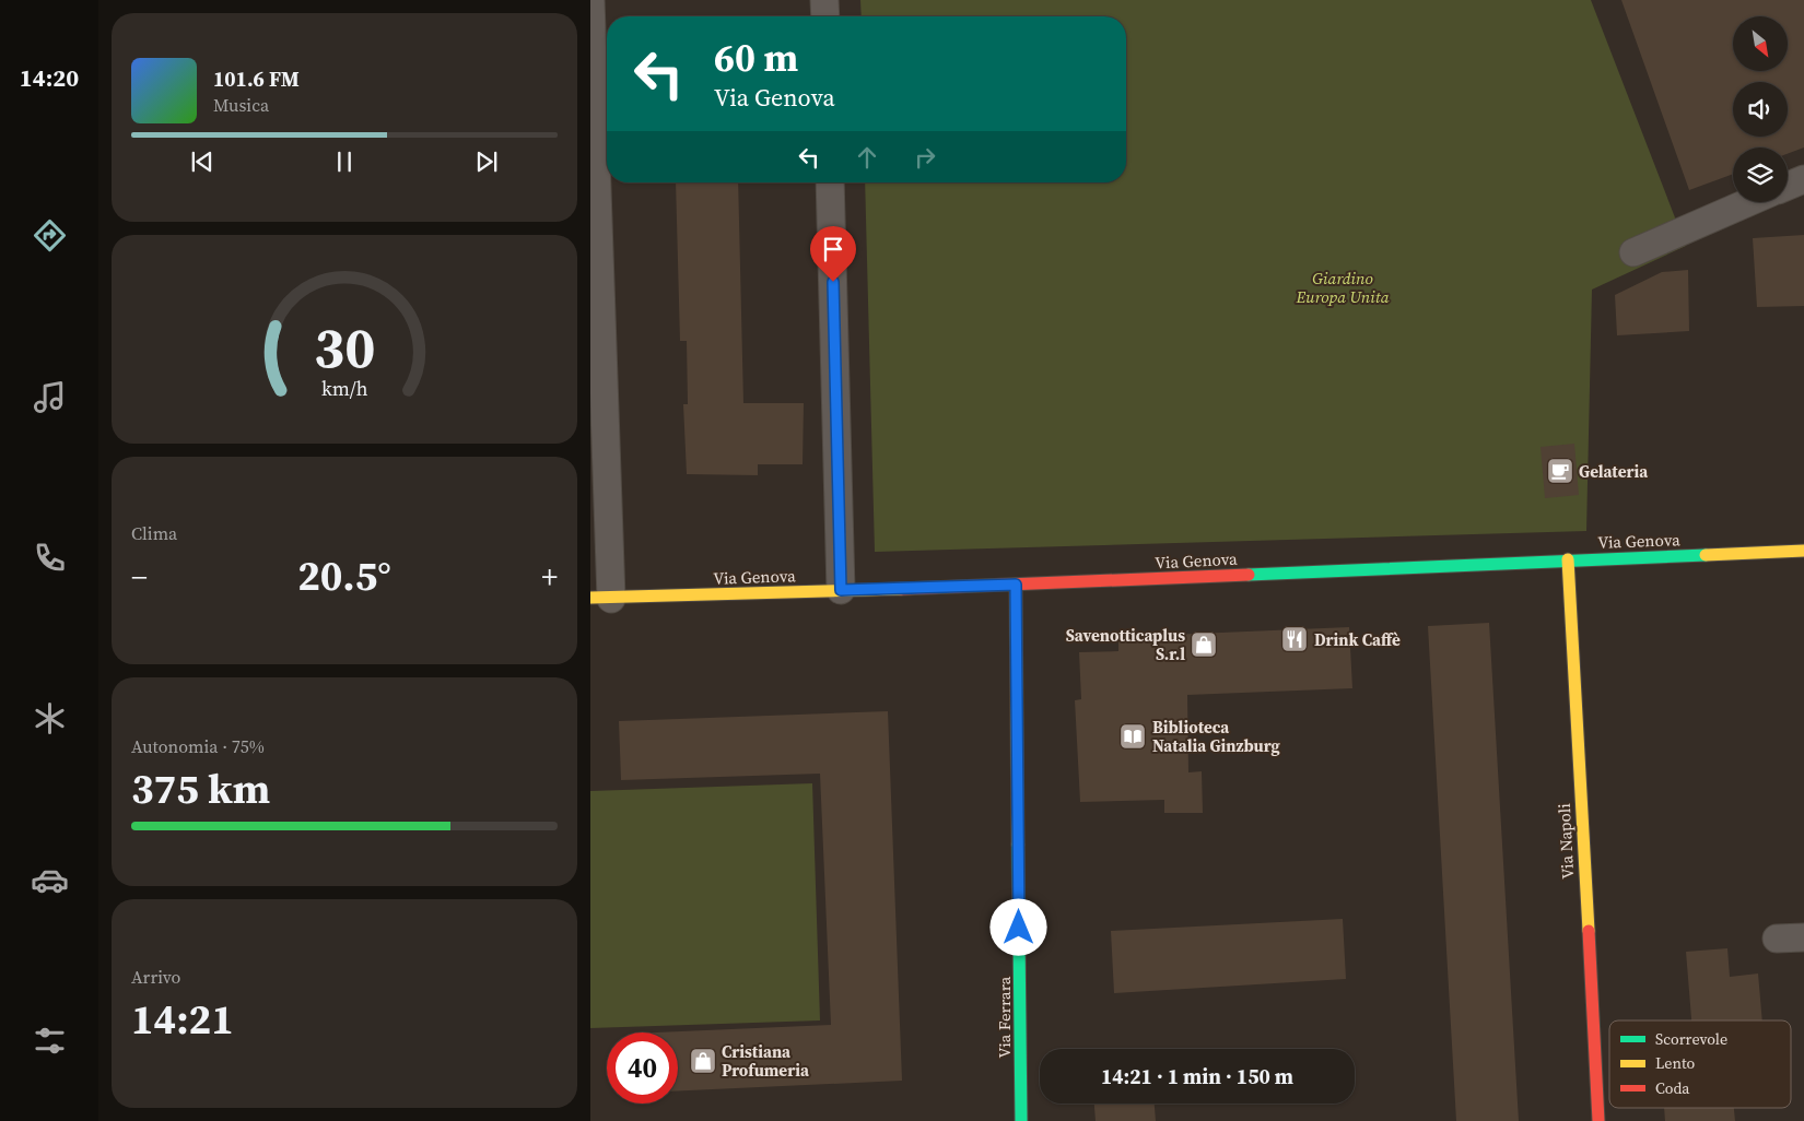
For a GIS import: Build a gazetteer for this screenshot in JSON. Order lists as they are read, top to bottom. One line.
{"streets":{"street":["Via Genova","Via Napoli","Via Ferrara"]},"crossings":[["Via Genova","Via Napoli"],["Via Genova","Via Ferrara"]],"parks":["Giardino Europa Unita"],"places":{"cafe":["Gelateria"],"restaurant":["Drink Caffè"],"shop":["Savenotticaplus S.r.l","Cristiana Profumeria"],"library":["Biblioteca Natalia Ginzburg"]},"legend":["Scorrevole","Lento","Coda"],"north":"bottom right","page":{"tabs":"14:20","turn":["60 m","Via Genova"],"song":["101.6 FM","Musica"],"tile":["Clima",["Autonomia · 75%","375 km"],["Arrivo","14:21"]],"heat":["−","20.5°","+"],"limit":"40","trip":"14:21 · 1 min · 150 m","gauge":["30","km/h"]}}
